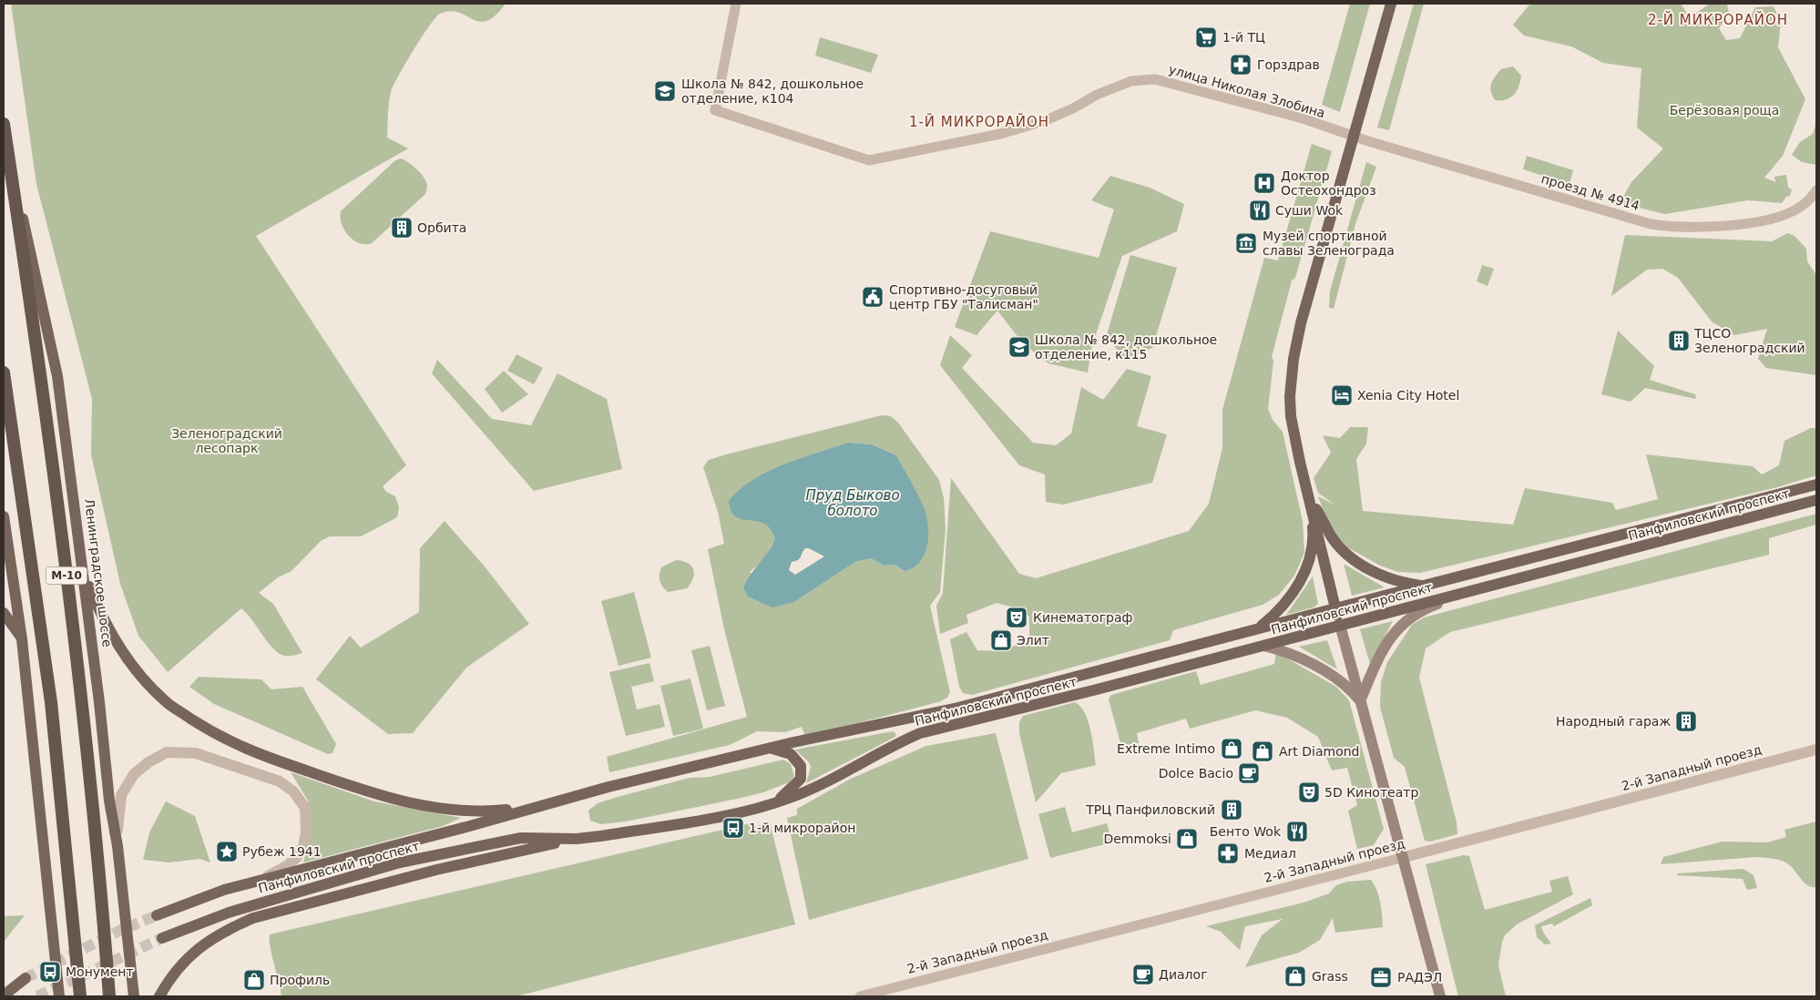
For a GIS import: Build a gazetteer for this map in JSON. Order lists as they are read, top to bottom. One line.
{"streets":{"highway":["Ленинградское шоссе","М-10"],"main road":["Панфиловский проспект"],"street":["улица Николая Злобина","проезд № 4914","2-й Западный проезд"]},"crossings":[["улица Николая Злобина","проезд № 4914"]],"districts":["2-Й МИКРОРАЙОН","1-Й МИКРОРАЙОН"],"water":["Пруд Быково болото"],"parks":["Берёзовая роща","Зеленоградский лесопарк"],"places":{"supermarket":["1-й ТЦ"],"pharmacy":["Горздрав","Медиал"],"school or university":["Школа № 842, дошкольное отделение, к104","Школа № 842, дошкольное отделение, к115"],"hospital":["Доктор Остеохондроз"],"restaurant":["Суши Wok","Бенто Wok"],"building":["Орбита","ТЦСО Зеленоградский","Народный гараж","ТРЦ Панфиловский"],"museum":["Музей спортивной славы Зеленограда"],"public building":["Спортивно-досуговый центр ГБУ \"Талисман\""],"hotel":["Xenia City Hotel"],"theatre":["Кинематограф","5D Кинотеатр"],"shop":["Элит","Extreme Intimo","Art Diamond","Demmoksi","Grass","Профиль"],"cafe":["Dolce Bacio","Диалог"],"bus stop":["1-й микрорайон","Монумент"],"place":["Рубеж 1941"],"office":["РАДЭЛ"]}}
